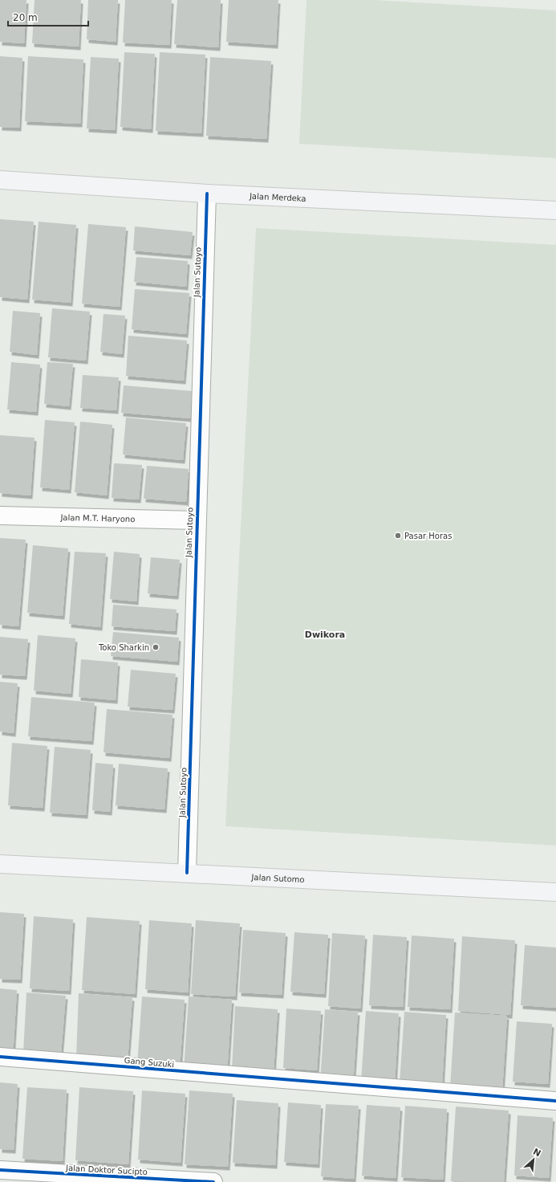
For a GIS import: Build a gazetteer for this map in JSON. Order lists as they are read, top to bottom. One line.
{"streets":{"main road":["Jalan Merdeka","Jalan Sutomo"],"street":["Jalan Sutoyo","Jalan M.T. Haryono","Gang Suzuki","Jalan Doktor Sucipto"]},"crossings":[["Jalan Merdeka","Jalan Sutoyo"],["Jalan Sutoyo","Jalan M.T. Haryono"],["Jalan Sutoyo","Jalan Sutomo"]],"districts":["Dwikora"],"places":["Pasar Horas","Toko Sharkin"],"scale_bar":"20 m","north":"top right"}
